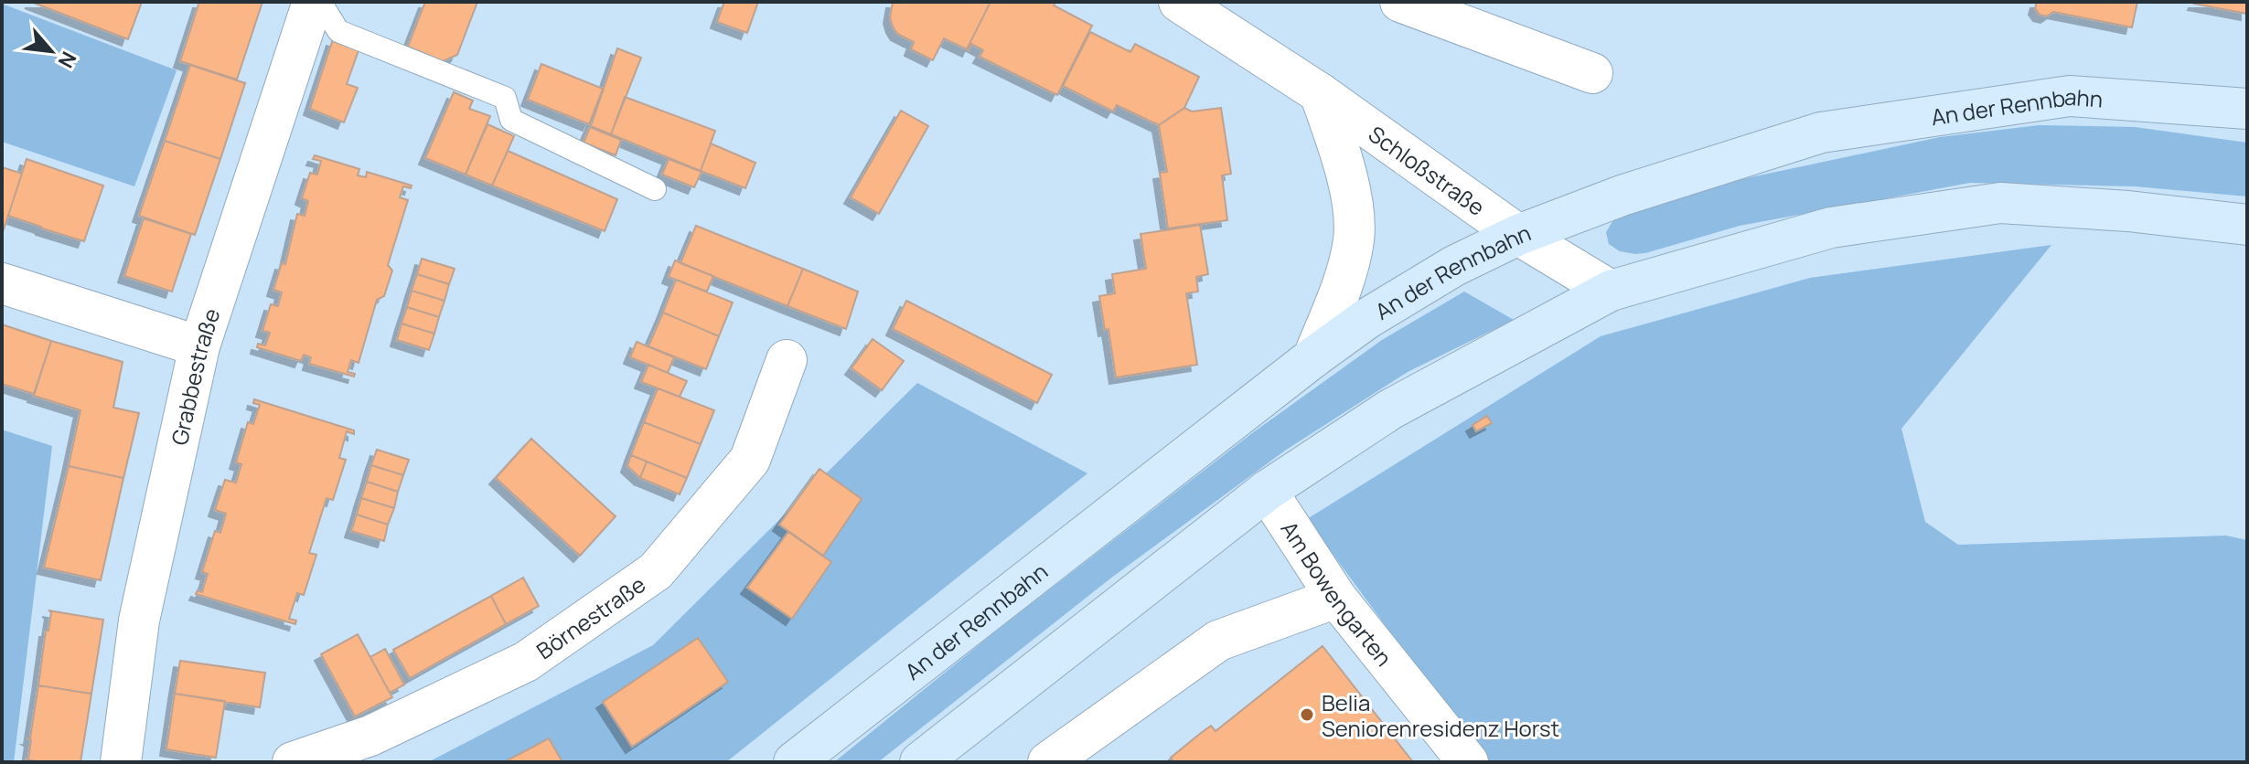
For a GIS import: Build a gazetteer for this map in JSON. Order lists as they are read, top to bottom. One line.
{"streets":{"main road":["An der Rennbahn"],"street":["Schloßstraße","Grabbestraße","Am Bowengarten","Börnestraße"]},"crossings":[["An der Rennbahn","Schloßstraße"]],"places":["Belia Seniorenresidenz Horst"],"north":"bottom right"}
